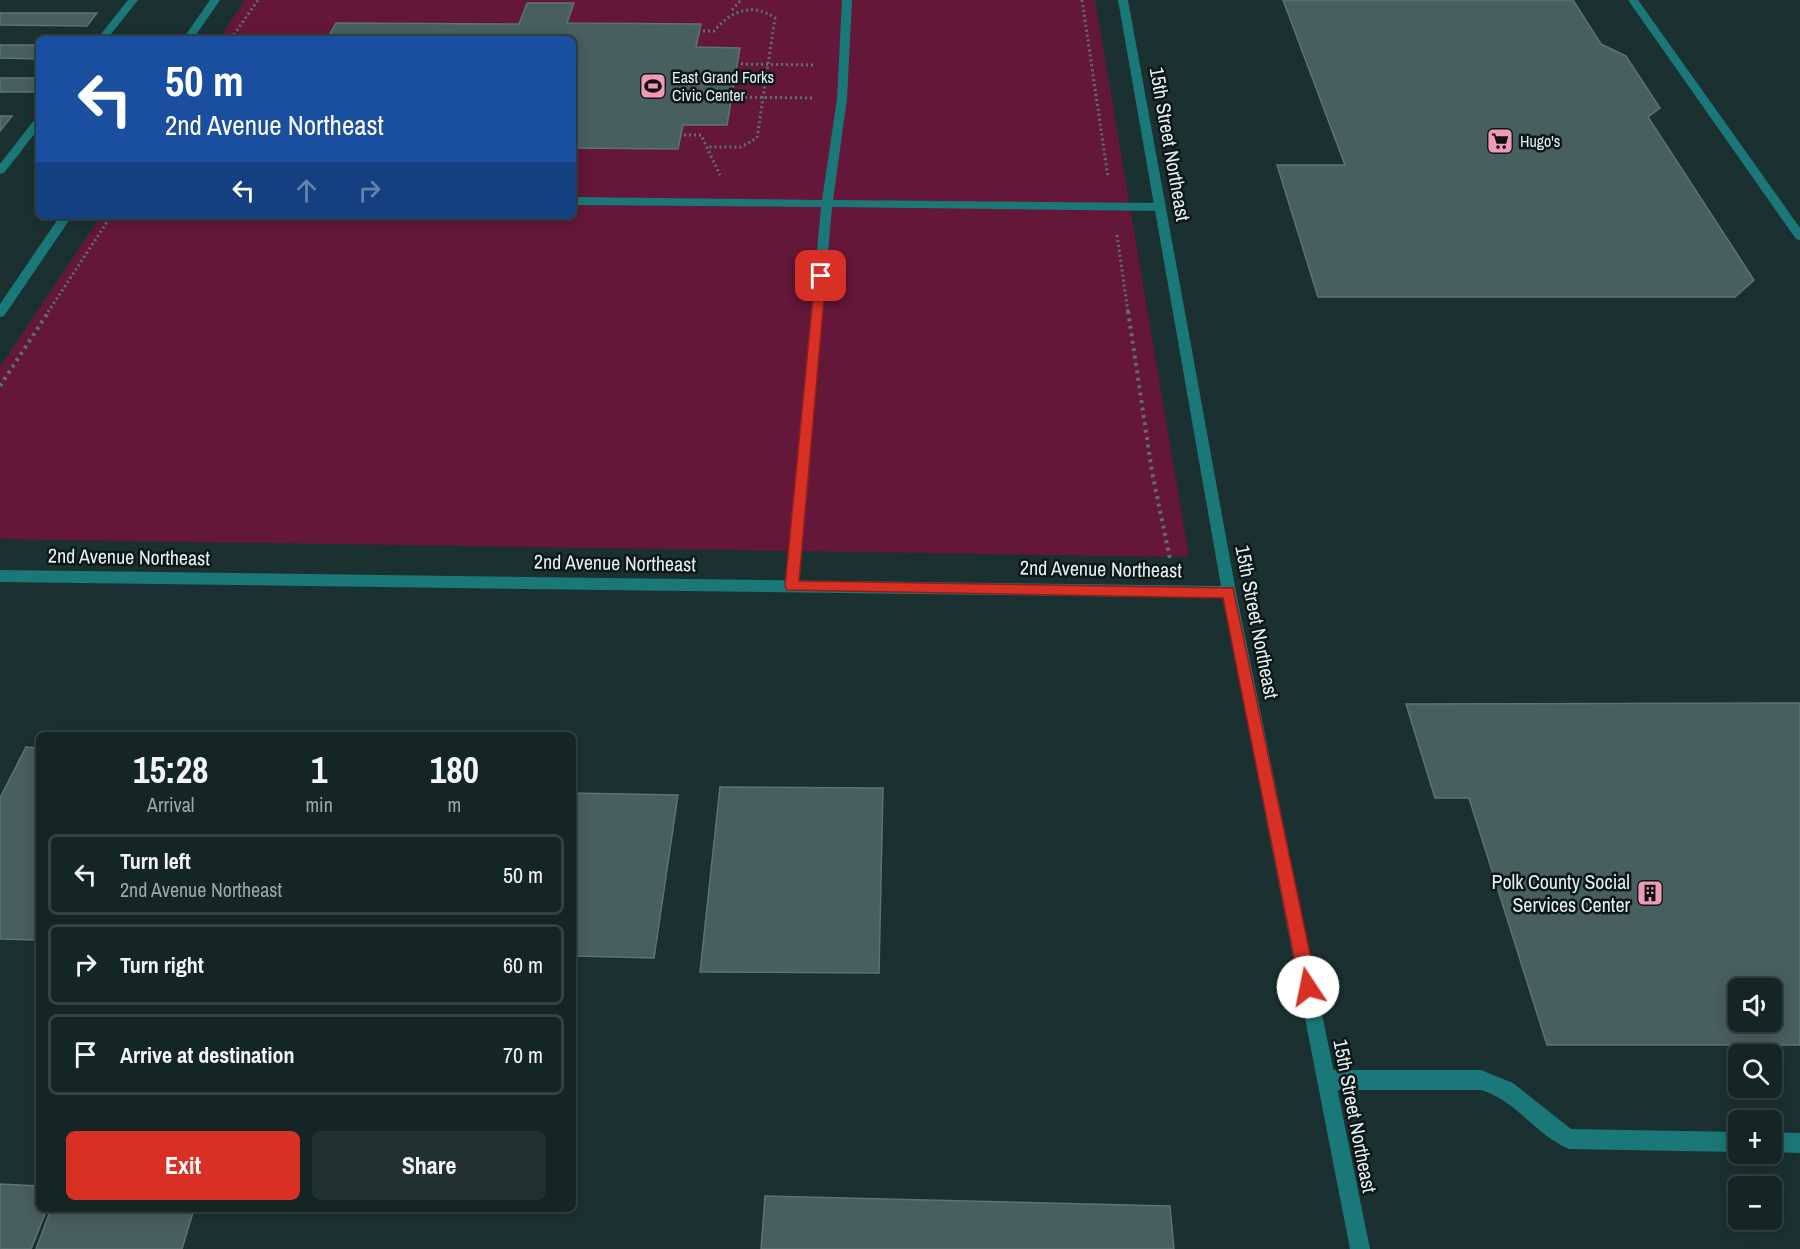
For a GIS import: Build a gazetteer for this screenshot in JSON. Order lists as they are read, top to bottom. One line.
{"streets":{"street":["15th Street Northeast","2nd Avenue Northeast"]},"crossings":[["15th Street Northeast","2nd Avenue Northeast"]],"places":{"sports":["East Grand Forks Civic Center"],"supermarket":["Hugo's"],"building":["Polk County Social Services Center"]},"page":{"turn":["50 m","2nd Avenue Northeast"],"eta":["15:28","Arrival","1","min","180","m"],"list":[{"name":"Turn left","note":"2nd Avenue Northeast","value":"50 m"},{"name":"Turn right","value":"60 m"},{"name":"Arrive at destination","value":"70 m"}],"map_buttons":["+","−"],"buttons":["Exit","Share"]}}
